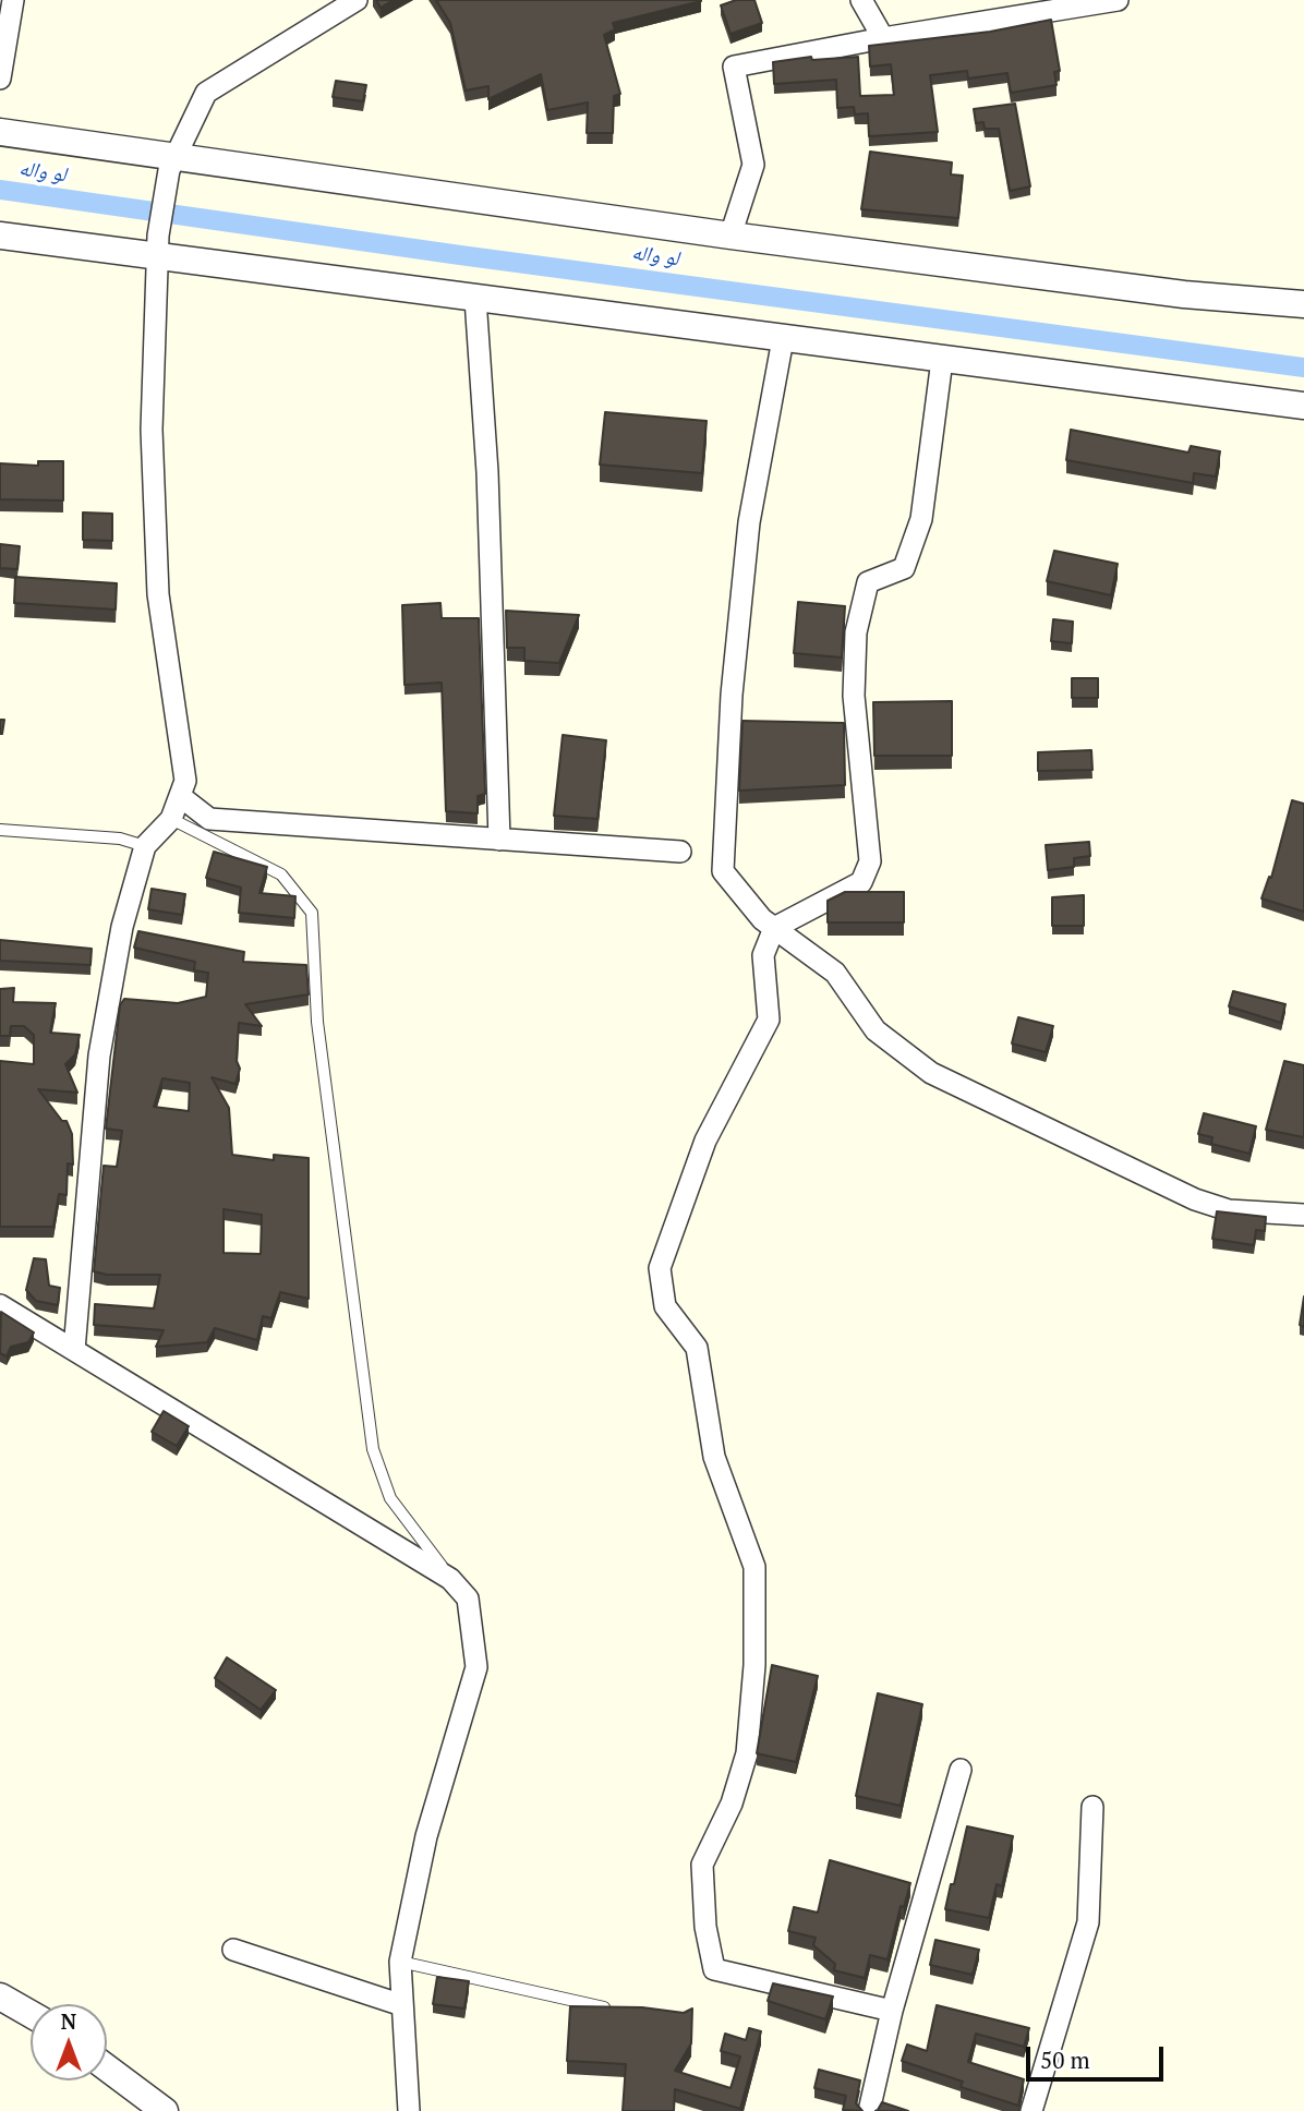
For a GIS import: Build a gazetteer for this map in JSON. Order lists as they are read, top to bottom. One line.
{"water":["لو واله"],"scale_bar":"50 m","north":"top"}
